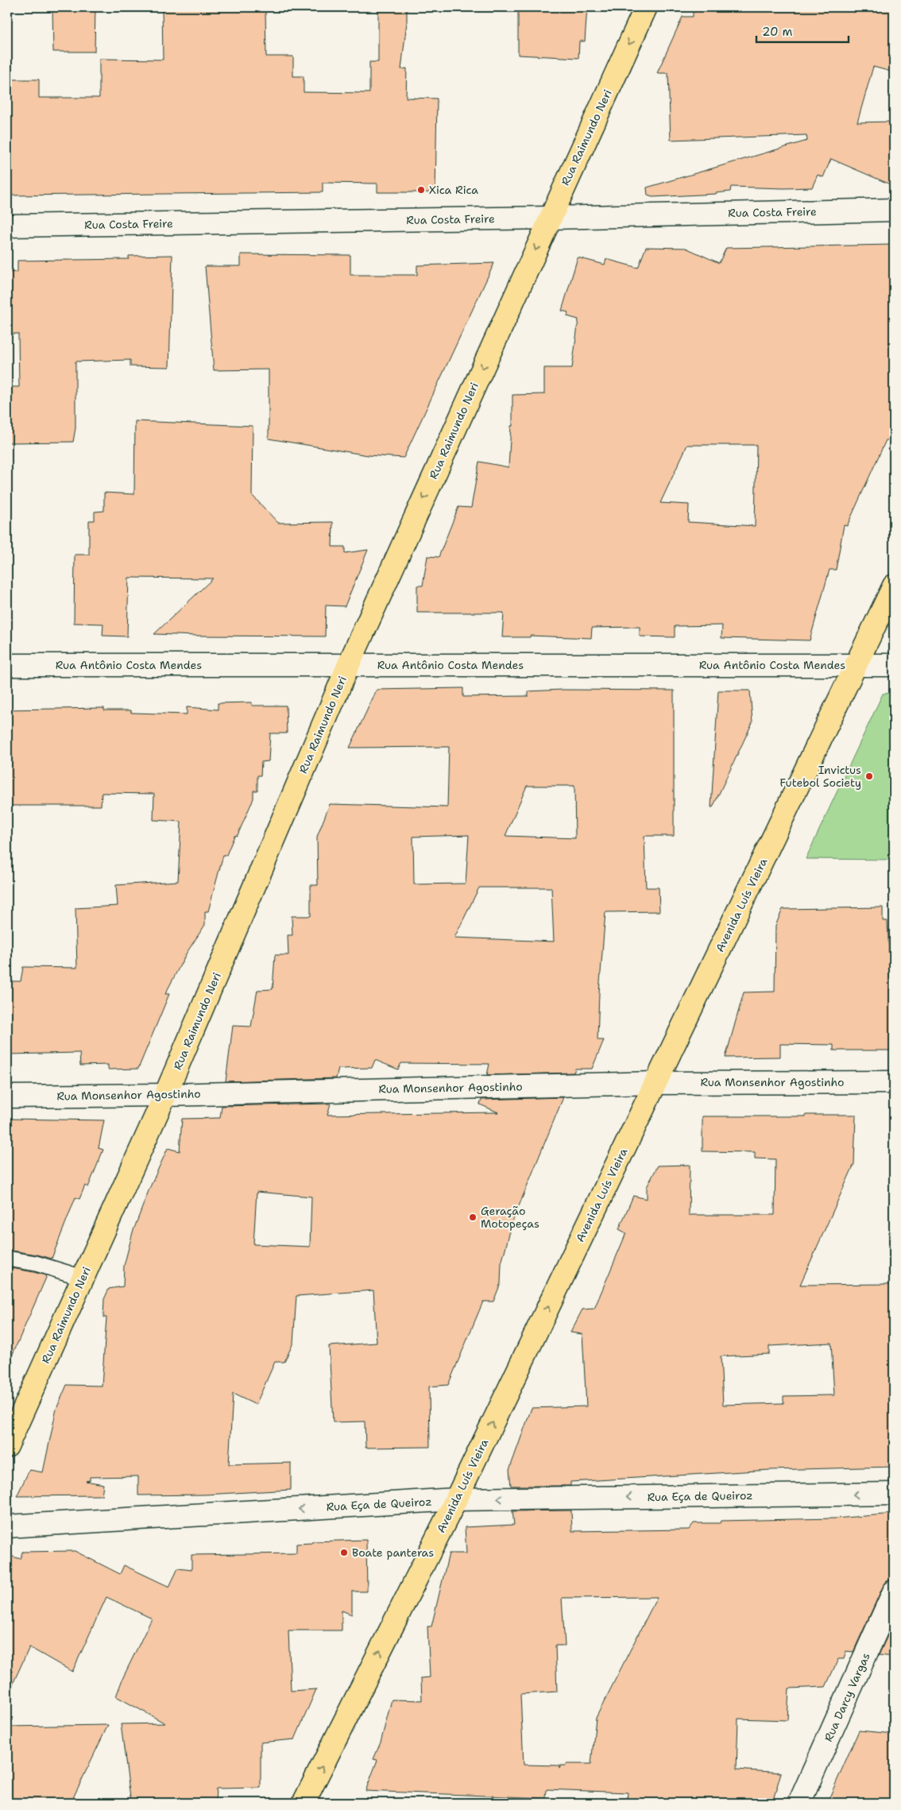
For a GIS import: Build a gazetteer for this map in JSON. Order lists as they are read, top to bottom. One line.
{"streets":{"main road":["Rua Raimundo Neri","Avenida Luís Vieira"],"street":["Rua Costa Freire","Rua Antônio Costa Mendes","Rua Monsenhor Agostinho","Rua Eça de Queiroz","Rua Darcy Vargas"]},"crossings":[["Rua Raimundo Neri","Rua Costa Freire"],["Rua Raimundo Neri","Rua Antônio Costa Mendes"],["Rua Raimundo Neri","Rua Monsenhor Agostinho"],["Rua Antônio Costa Mendes","Avenida Luís Vieira"],["Avenida Luís Vieira","Rua Monsenhor Agostinho"],["Avenida Luís Vieira","Rua Eça de Queiroz"]],"one_way":["Rua Raimundo Neri","Avenida Luís Vieira","Rua Eça de Queiroz"],"places":["Xica Rica","Invictus Futebol Society","Geração Motopeças","Boate panteras"],"scale_bar":"20 m"}
